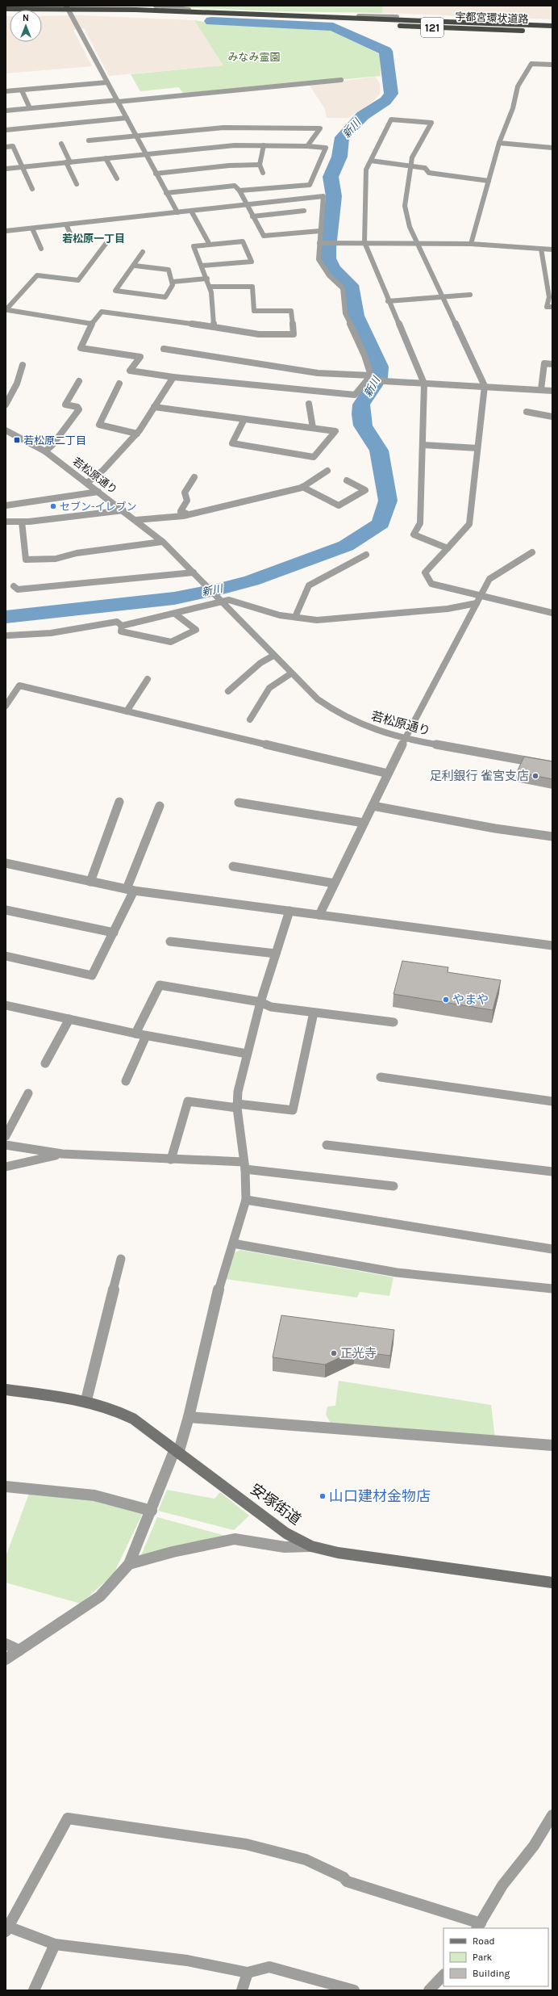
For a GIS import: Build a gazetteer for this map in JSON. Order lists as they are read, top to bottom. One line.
{"streets":{"highway":["宇都宮環状道路","121"],"main road":["安塚街道"],"street":["若松原通り"]},"crossings":[["宇都宮環状道路","121"]],"districts":["若松原一丁目"],"water":["新川"],"parks":["みなみ霊園"],"places":{"transit":["若松原二丁目"],"other":["セブン-イレブン","足利銀行 雀宮支店","やまや","正光寺","山口建材金物店"]},"legend":["Road","Park","Building"],"north":"top"}
